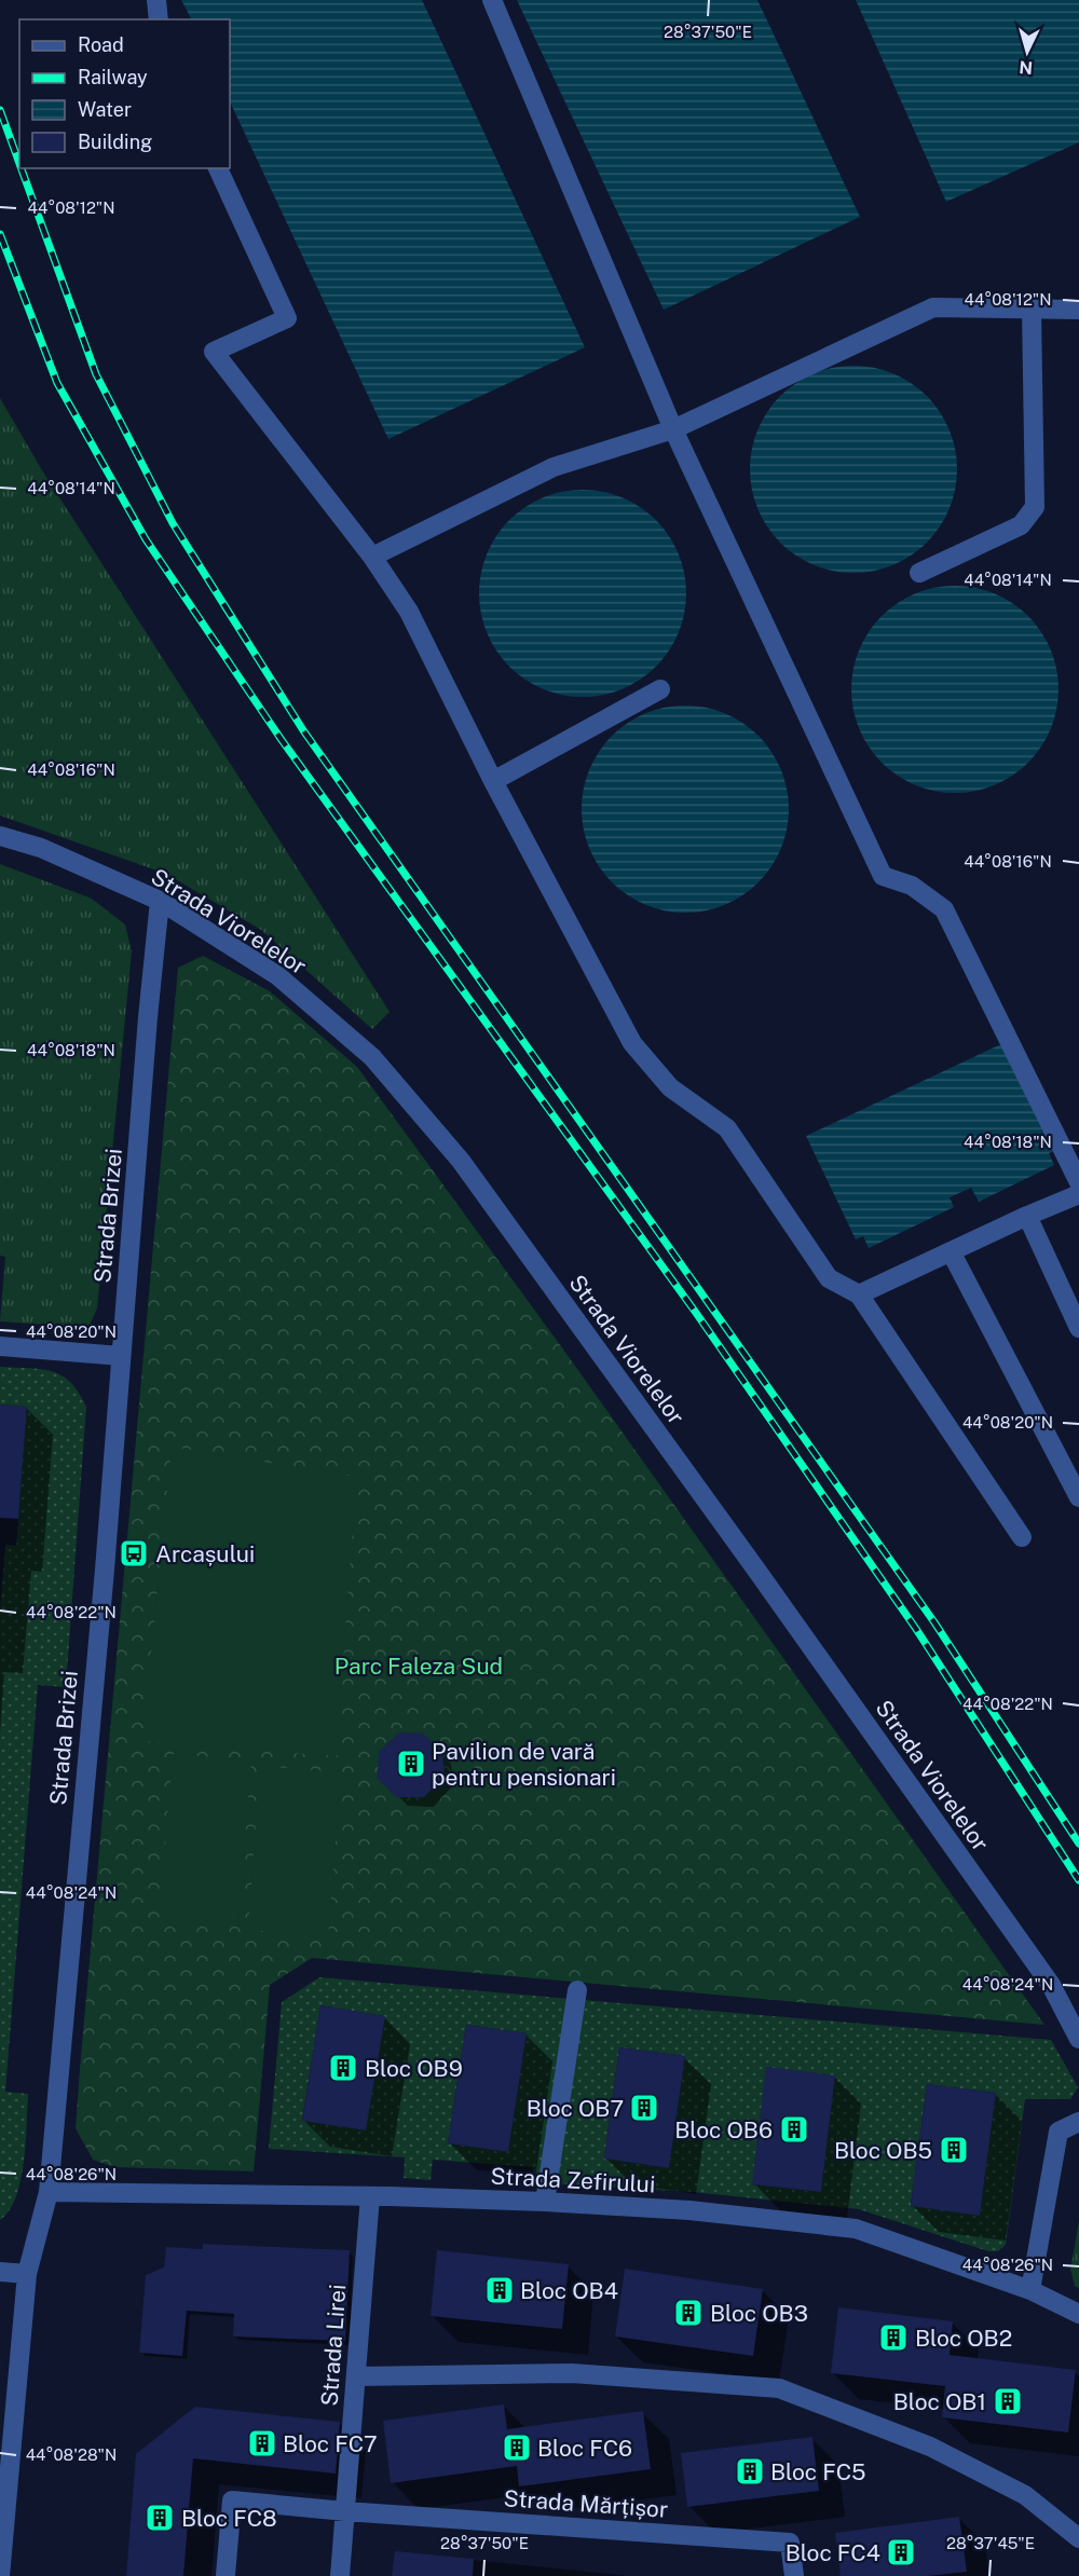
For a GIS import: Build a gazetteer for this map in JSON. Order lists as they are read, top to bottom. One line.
{"streets":{"street":["Strada Viorelelor","Strada Brizei","Strada Zefirului","Strada Lirei","Strada Mărțișor"]},"crossings":[["Strada Viorelelor","Strada Brizei"],["Strada Brizei","Strada Zefirului"],["Strada Zefirului","Strada Lirei"],["Strada Lirei","Strada Mărțișor"]],"parks":["Parc Faleza Sud"],"places":{"bus stop":["Arcașului"],"building":["Pavilion de vară pentru pensionari","Bloc OB9","Bloc OB7","Bloc OB6","Bloc OB5","Bloc OB4","Bloc OB3","Bloc OB2","Bloc OB1","Bloc FC7","Bloc FC6","Bloc FC5","Bloc FC8","Bloc FC4"]},"legend":["Road","Railway","Water","Building"],"north":"bottom","coordinates":["28°37'50\"E","44°08'12\"N","44°08'14\"N","44°08'16\"N","44°08'18\"N","44°08'20\"N","44°08'22\"N","44°08'24\"N","44°08'26\"N","44°08'28\"N","28°37'45\"E"]}
